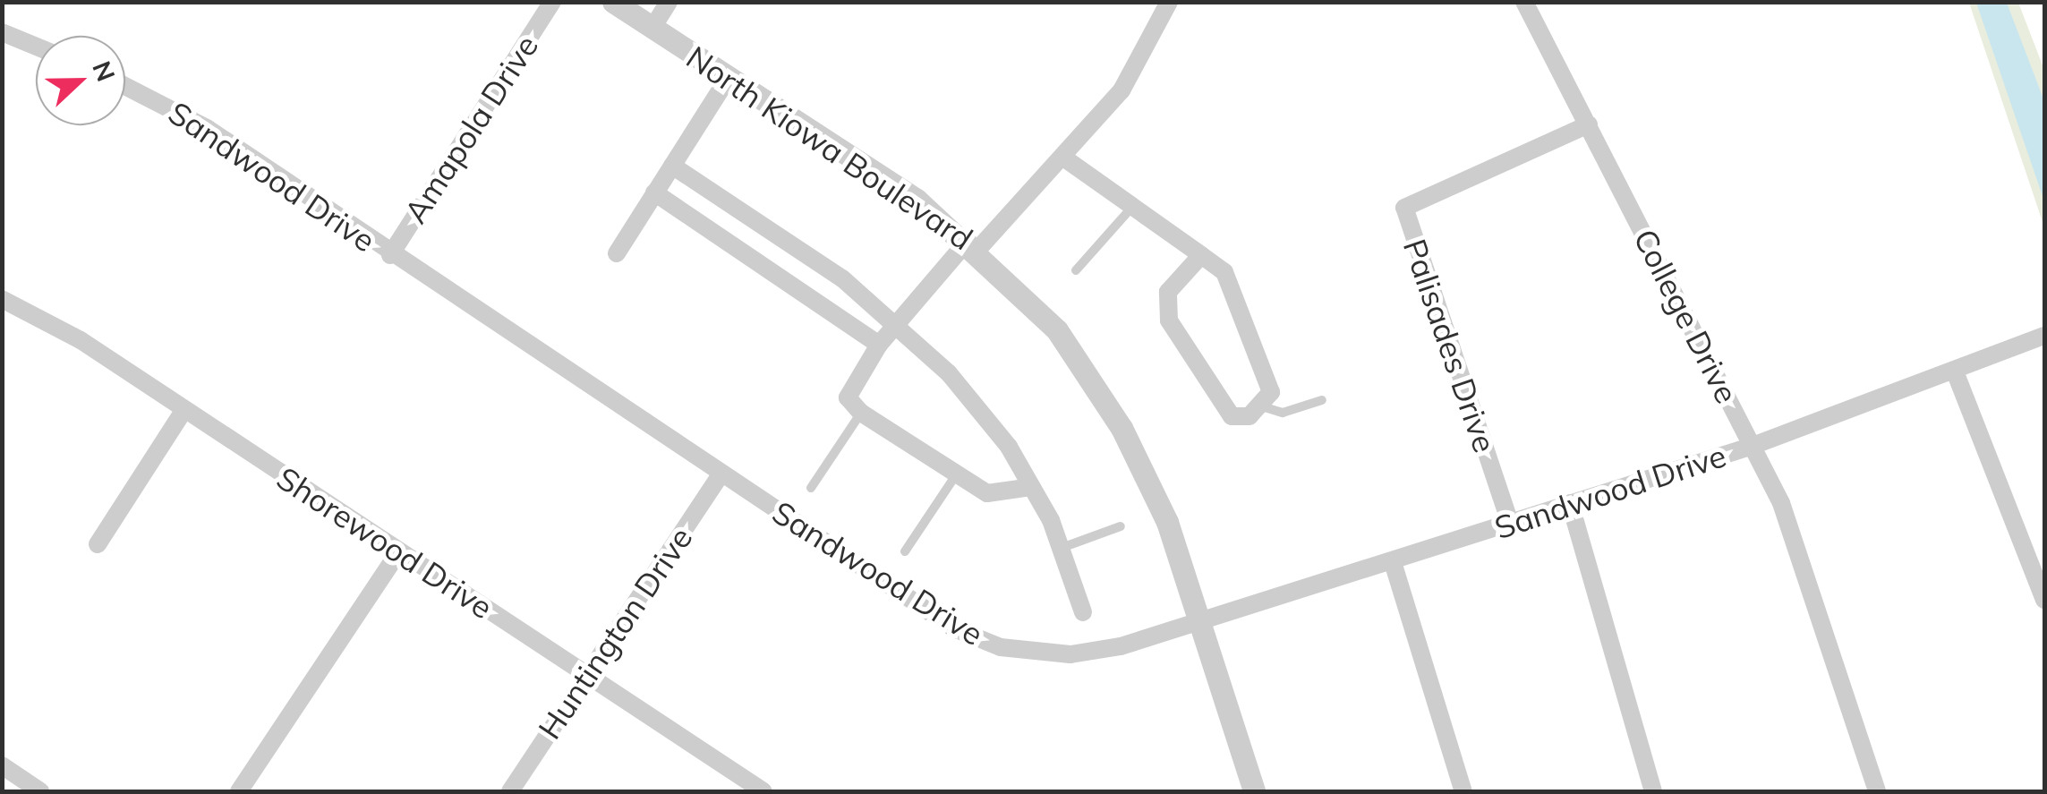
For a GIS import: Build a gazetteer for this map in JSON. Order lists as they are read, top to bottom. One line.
{"streets":{"street":["Amapola Drive","North Kiowa Boulevard","Sandwood Drive","College Drive","Palisades Drive","Shorewood Drive","Huntington Drive"]},"crossings":[["Amapola Drive","Sandwood Drive"],["North Kiowa Boulevard","Sandwood Drive"],["Sandwood Drive","College Drive"],["Sandwood Drive","Palisades Drive"],["Sandwood Drive","Huntington Drive"],["College Drive","Palisades Drive"],["Shorewood Drive","Huntington Drive"]],"north":"right"}
